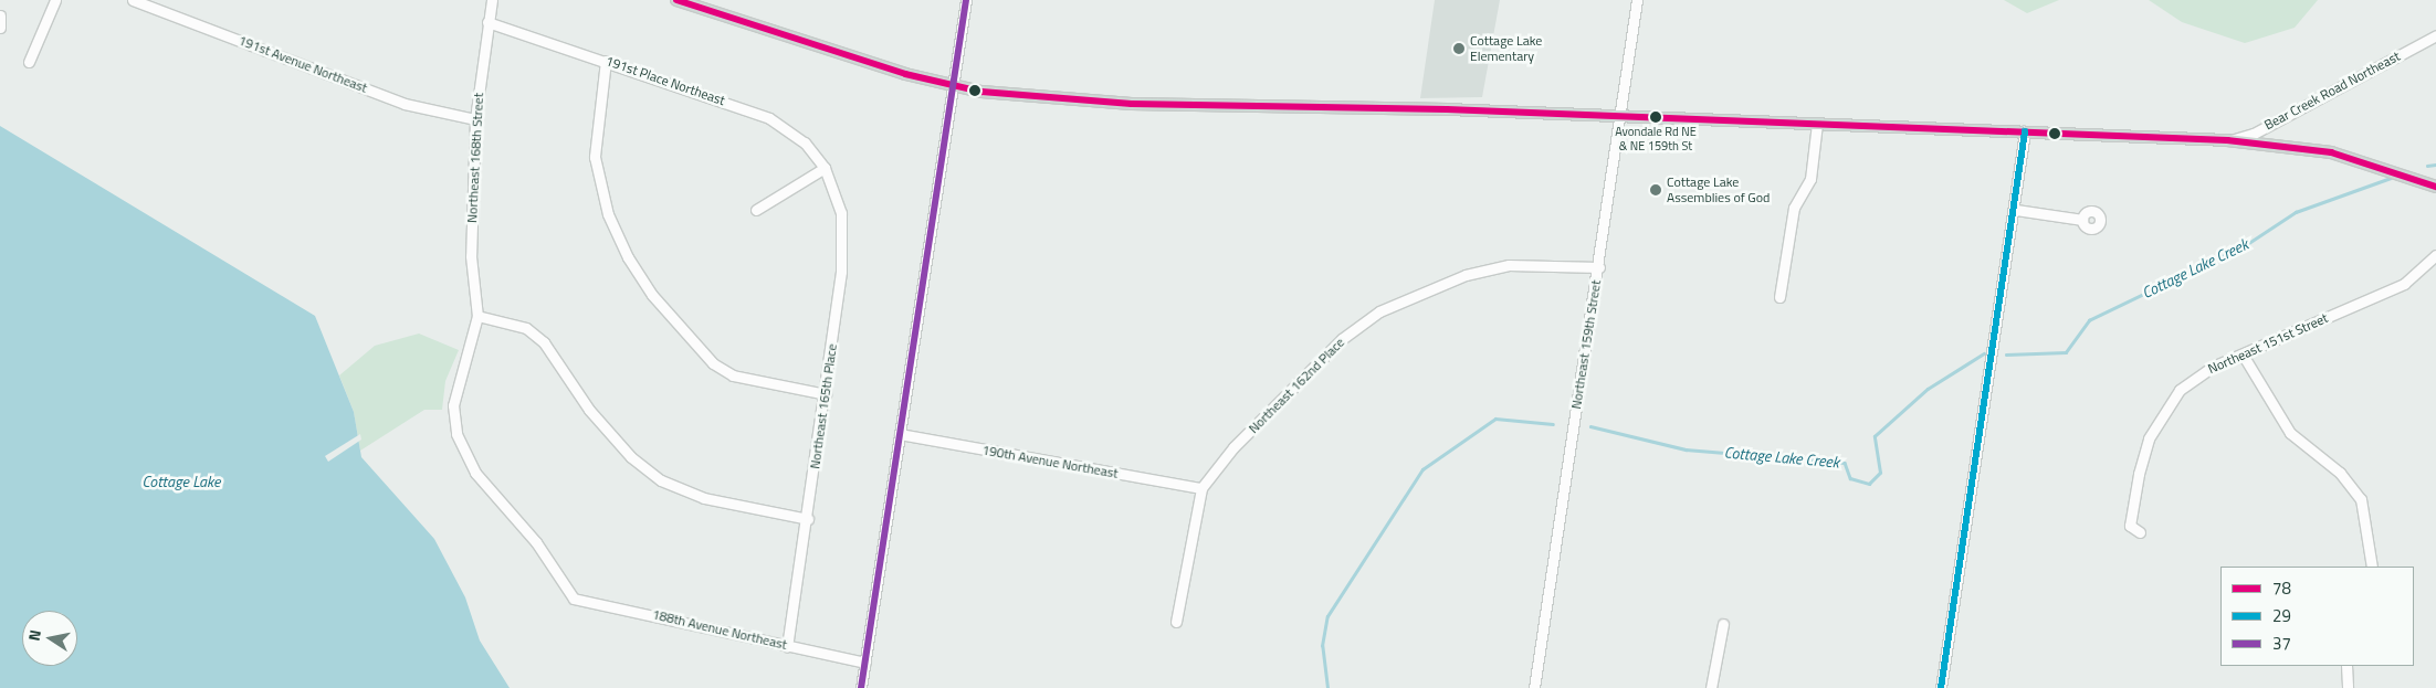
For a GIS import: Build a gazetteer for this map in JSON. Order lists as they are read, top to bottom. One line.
{"streets":{"street":["191st Avenue Northeast","191st Place Northeast","Bear Creek Road Northeast","Northeast 168th Street","Northeast 151st Street","Northeast 159th Street","Northeast 162nd Place","Northeast 165th Place","190th Avenue Northeast","188th Avenue Northeast"]},"crossings":[["191st Avenue Northeast","Northeast 168th Street"],["191st Place Northeast","Northeast 168th Street"],["191st Place Northeast","Northeast 165th Place"],["Northeast 168th Street","188th Avenue Northeast"],["Northeast 159th Street","Northeast 162nd Place"],["Northeast 162nd Place","190th Avenue Northeast"],["Northeast 165th Place","188th Avenue Northeast"]],"water":["Cottage Lake Creek","Cottage Lake"],"places":["Cottage Lake Elementary","Avondale Rd NE & NE 159th St","Cottage Lake Assemblies of God"],"lines":["transit line 78","transit line 37","transit line 29"],"legend":["78","29","37"],"north":"left"}
